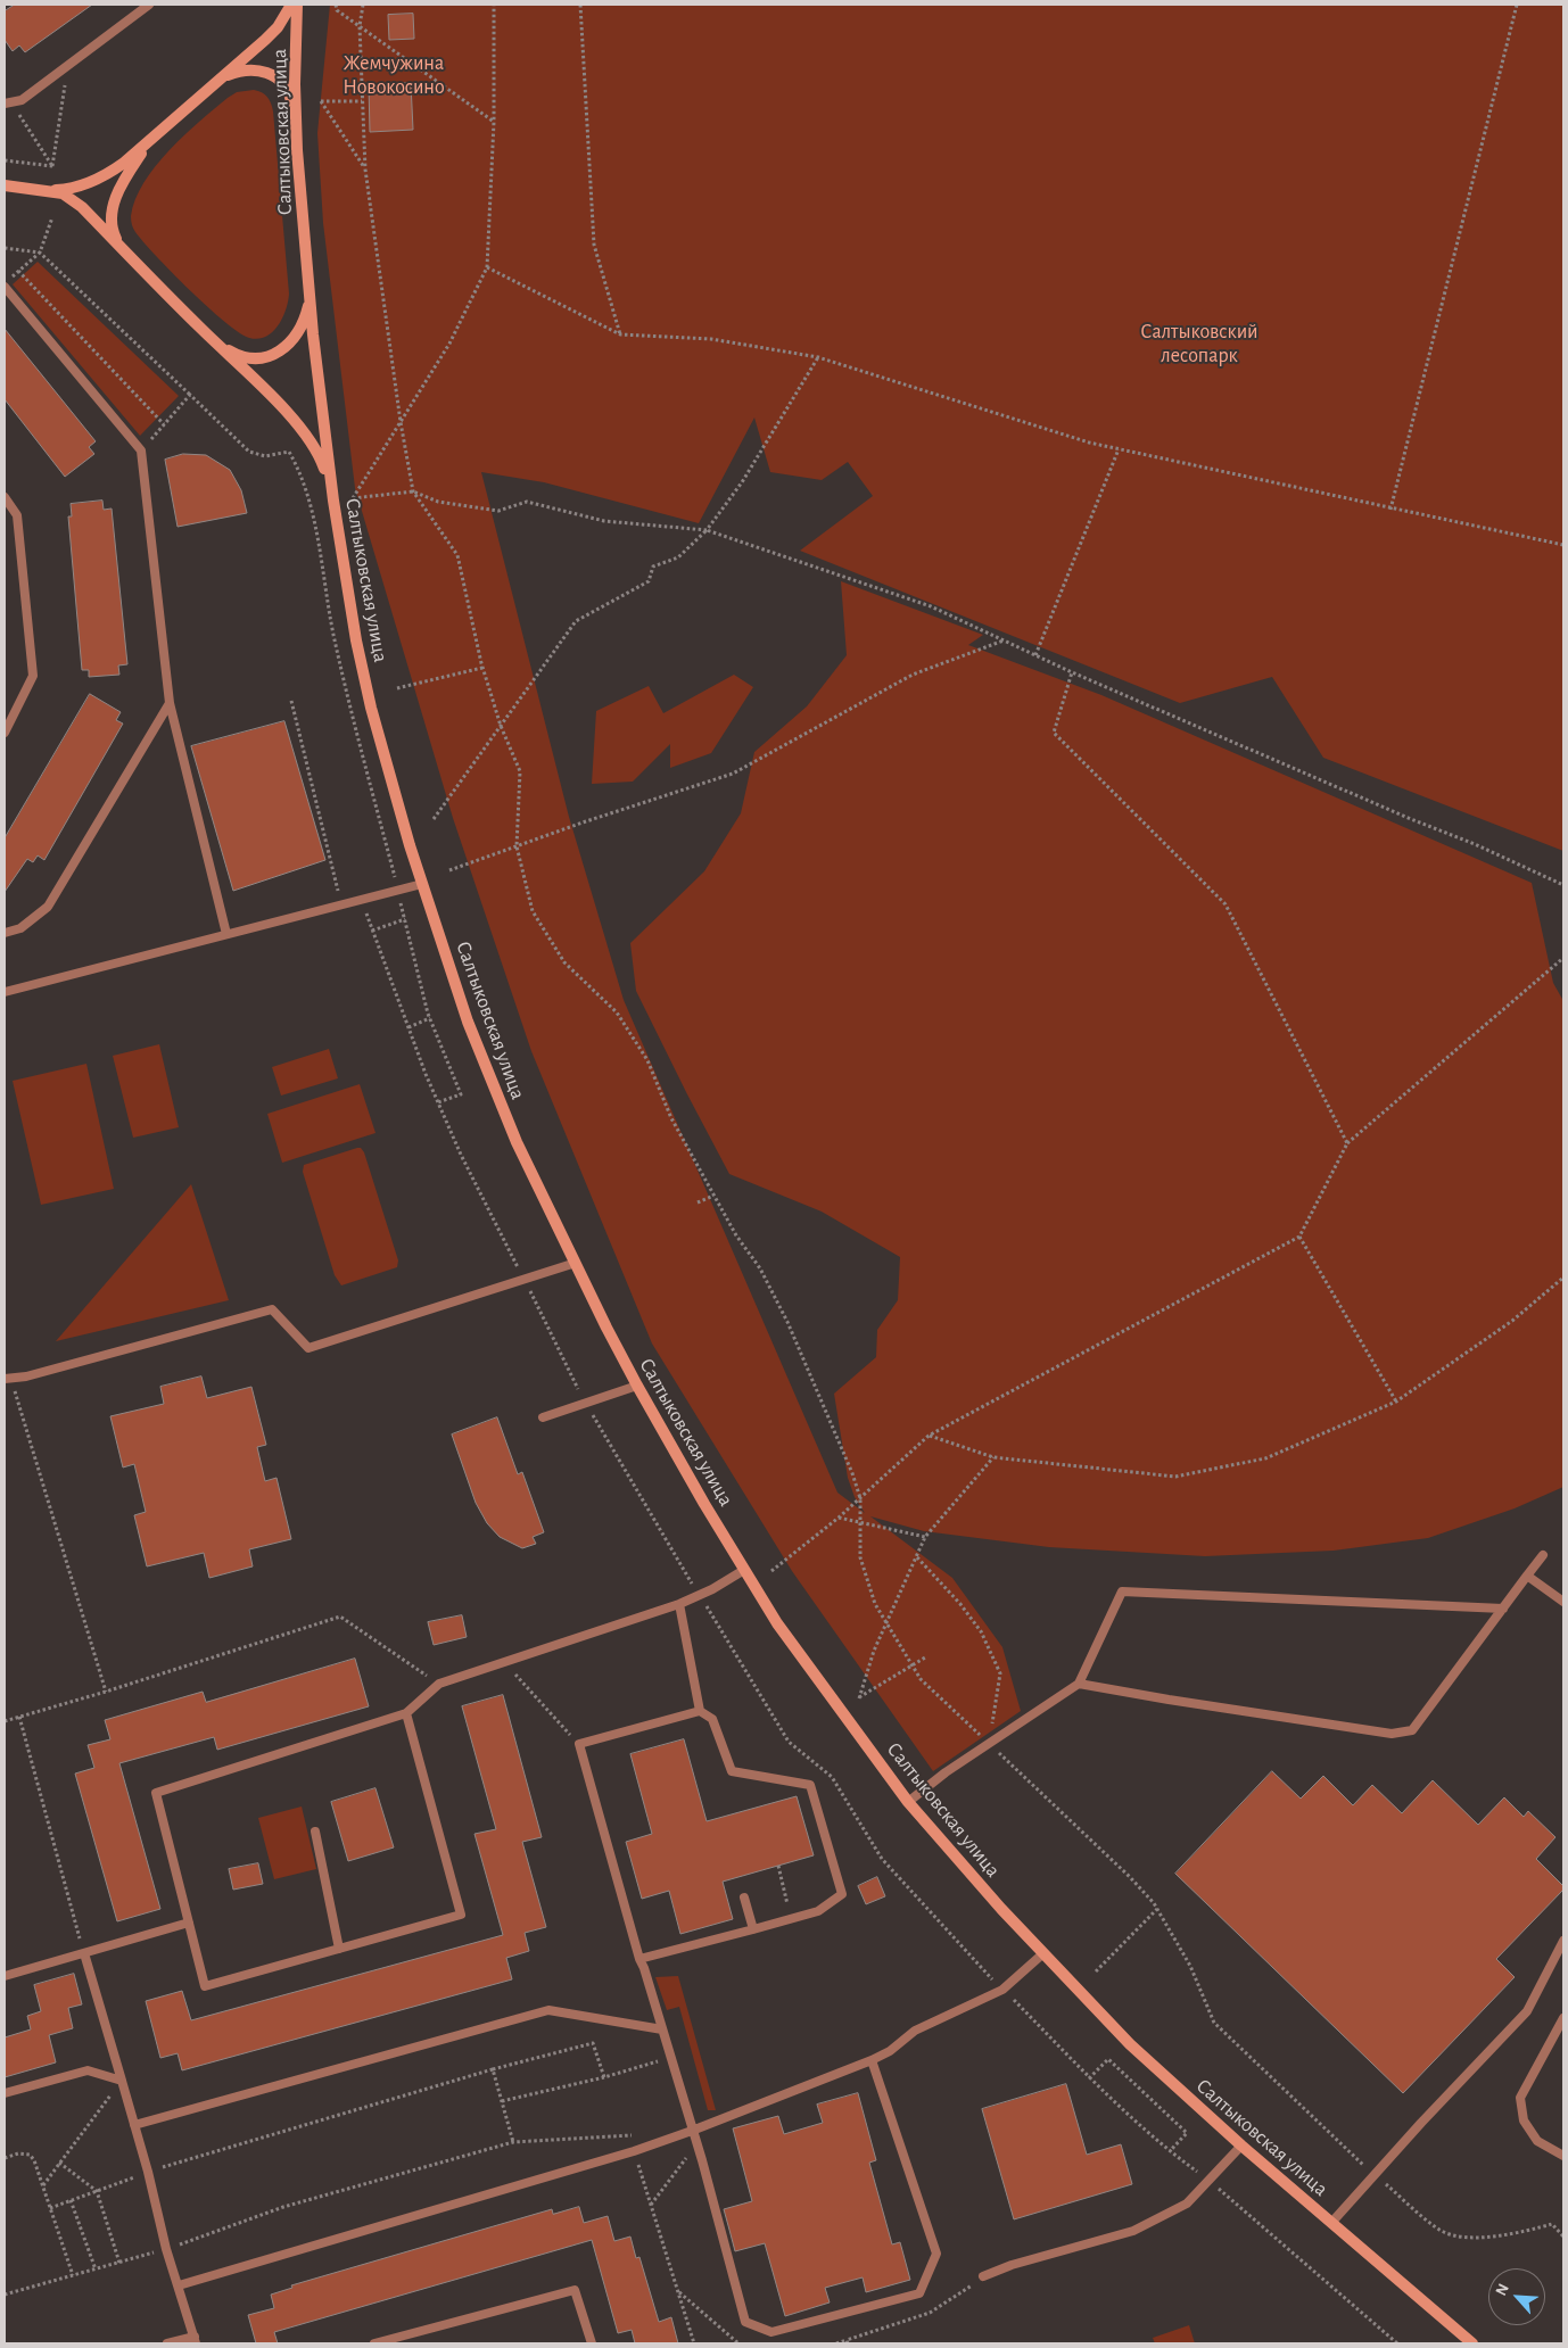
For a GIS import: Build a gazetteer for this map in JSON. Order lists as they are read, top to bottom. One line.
{"streets":{"street":["Салтыковская улица"]},"parks":["Жемчужина Новокосино","Салтыковский лесопарк"],"north":"top left"}
